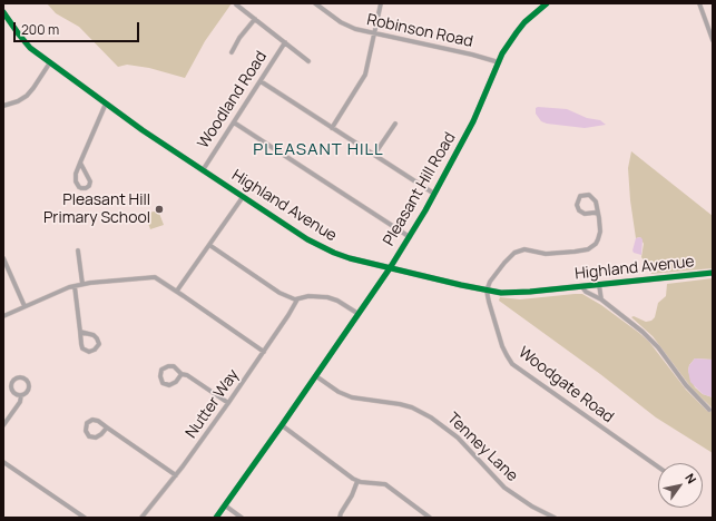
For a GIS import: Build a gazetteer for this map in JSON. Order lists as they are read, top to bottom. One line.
{"streets":{"street":["Robinson Road","Woodland Road","Pleasant Hill Road","Highland Avenue","Woodgate Road","Nutter Way","Tenney Lane"]},"crossings":[["Robinson Road","Pleasant Hill Road"],["Woodland Road","Highland Avenue"],["Pleasant Hill Road","Highland Avenue"],["Pleasant Hill Road","Tenney Lane"],["Highland Avenue","Woodgate Road"]],"districts":["PLEASANT HILL"],"places":["Pleasant Hill Primary School"],"scale_bar":"200 m","north":"top right"}
